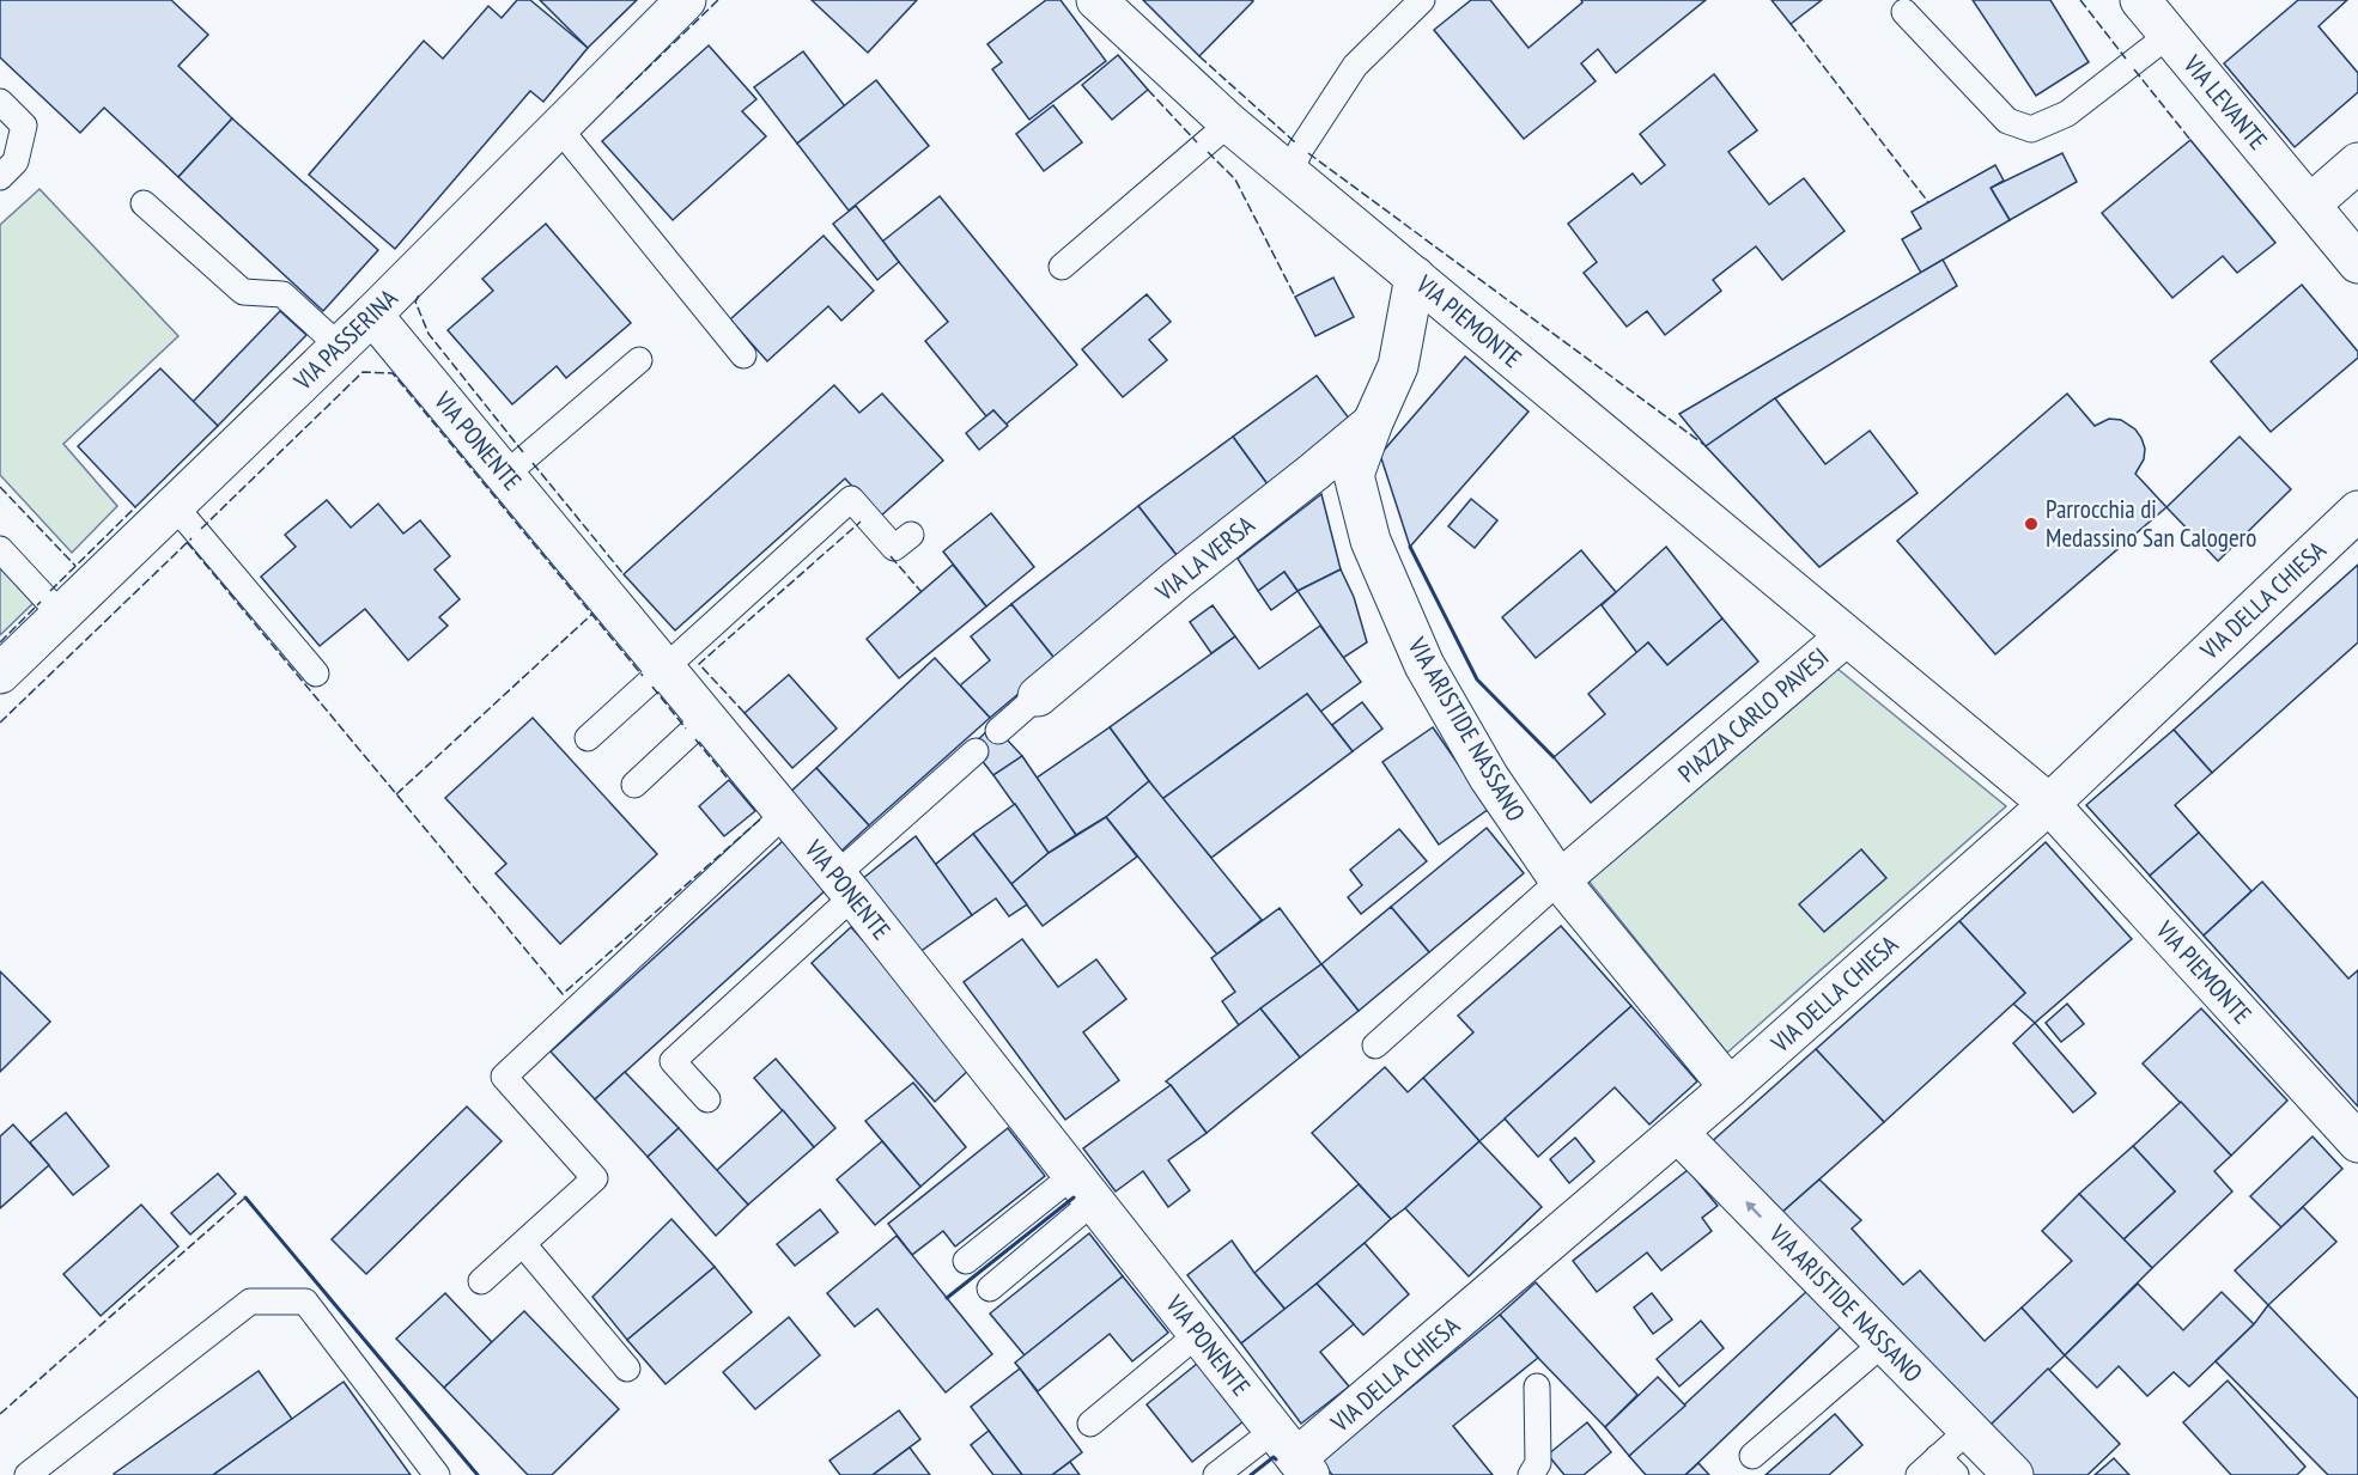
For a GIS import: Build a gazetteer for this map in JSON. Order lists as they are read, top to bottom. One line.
{"streets":{"street":["VIA LEVANTE","VIA PIEMONTE","VIA PASSERINA","VIA PONENTE","VIA LA VERSA","VIA DELLA CHIESA","PIAZZA CARLO PAVESI","VIA ARISTIDE NASSANO"]},"crossings":[["VIA PIEMONTE","VIA DELLA CHIESA"],["VIA PIEMONTE","PIAZZA CARLO PAVESI"],["VIA PIEMONTE","VIA ARISTIDE NASSANO"],["VIA PASSERINA","VIA PONENTE"],["VIA PONENTE","VIA DELLA CHIESA"],["VIA LA VERSA","VIA ARISTIDE NASSANO"],["VIA DELLA CHIESA","PIAZZA CARLO PAVESI"],["VIA DELLA CHIESA","VIA ARISTIDE NASSANO"],["PIAZZA CARLO PAVESI","VIA ARISTIDE NASSANO"]],"places":["Parrocchia di Medassino San Calogero"]}
